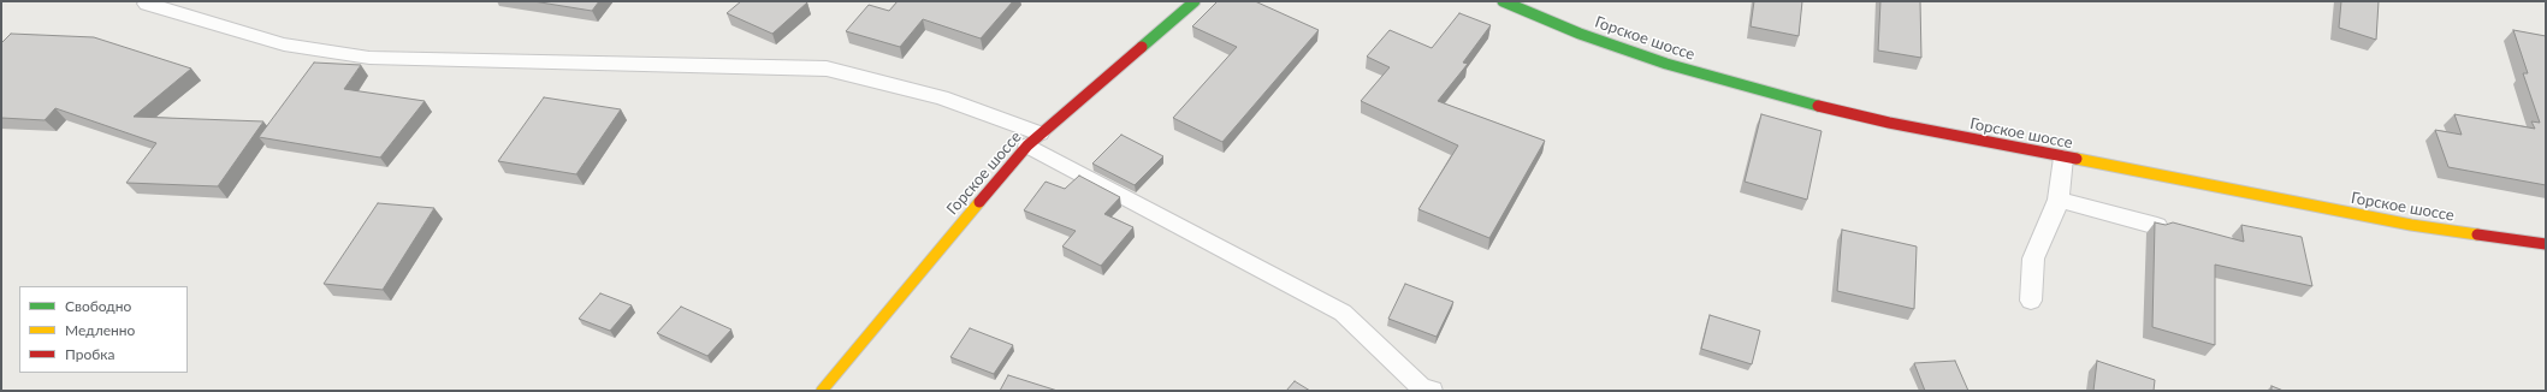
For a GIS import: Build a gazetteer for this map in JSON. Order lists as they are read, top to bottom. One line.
{"streets":{"main road":["Горское шоссе"]},"legend":["Свободно","Медленно","Пробка"]}
